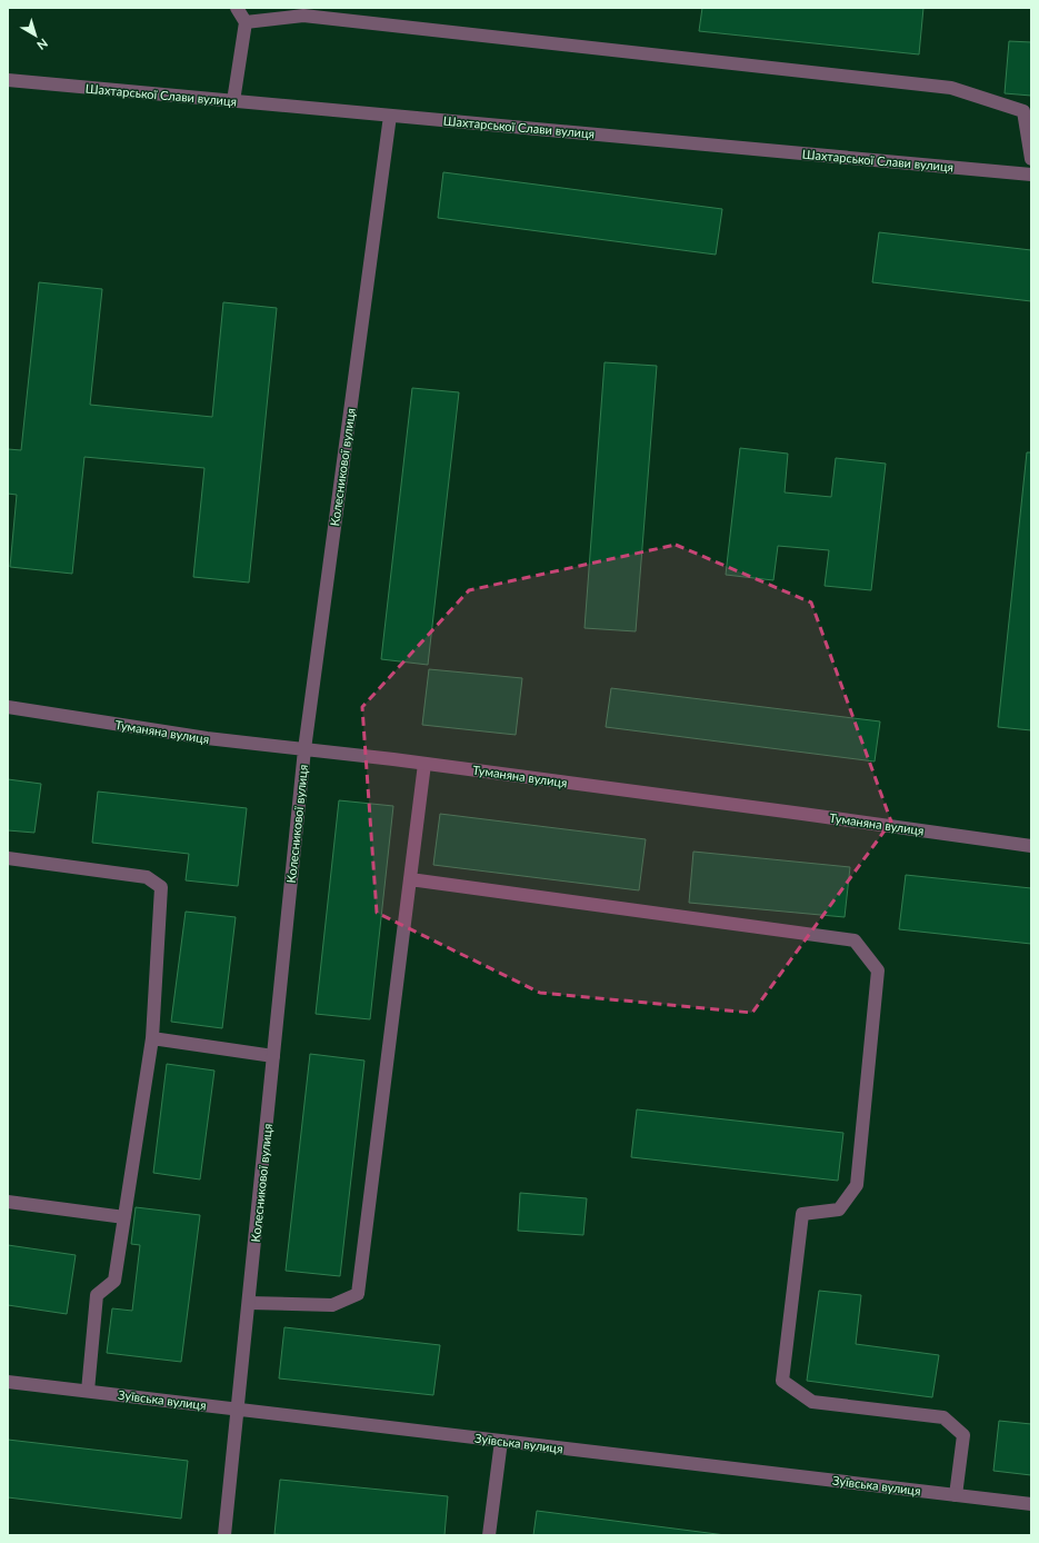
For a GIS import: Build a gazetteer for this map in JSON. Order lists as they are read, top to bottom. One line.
{"streets":{"street":["Шахтарської Слави вулиця","Колесникової вулиця","Туманяна вулиця","Зуївська вулиця"]},"crossings":[["Шахтарської Слави вулиця","Колесникової вулиця"],["Колесникової вулиця","Туманяна вулиця"],["Колесникової вулиця","Зуївська вулиця"]],"north":"bottom right"}
